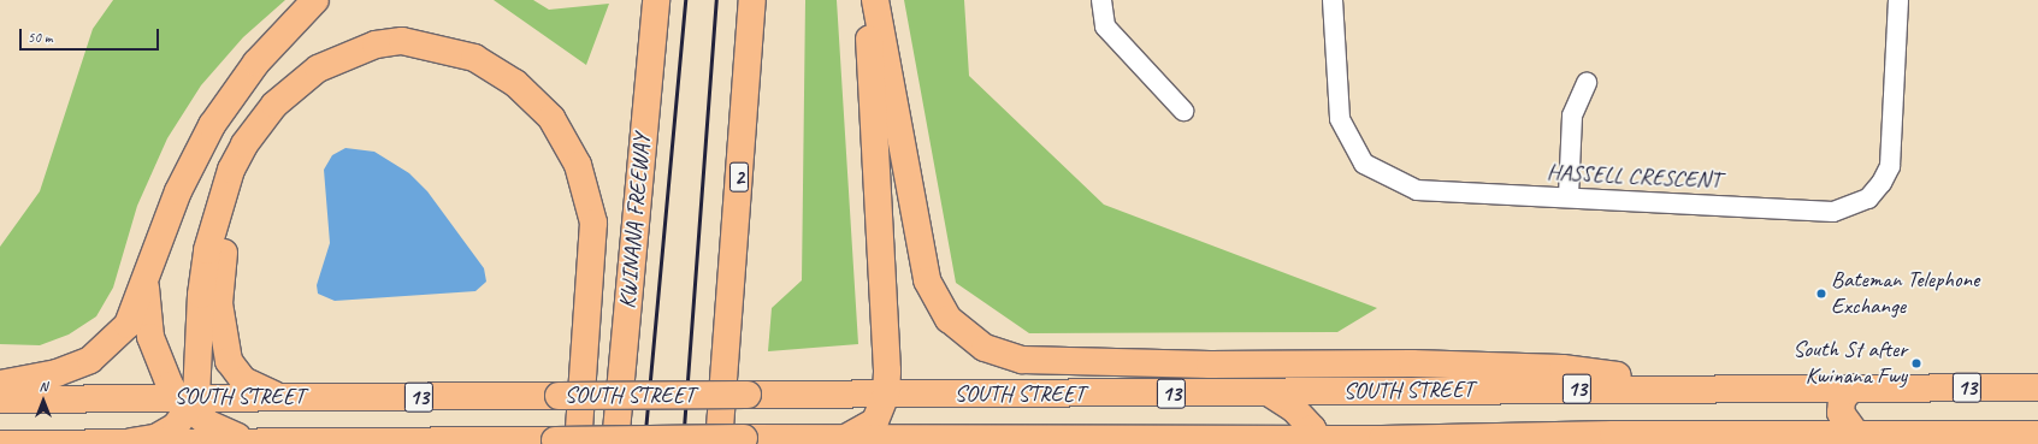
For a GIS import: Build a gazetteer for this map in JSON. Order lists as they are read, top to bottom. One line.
{"streets":{"highway":["2","KWINANA FREEWAY","13","SOUTH STREET"],"street":["HASSELL CRESCENT"]},"places":["Bateman Telephone Exchange","South St after Kwinana Fwy"],"scale_bar":"50 m","north":"top"}
